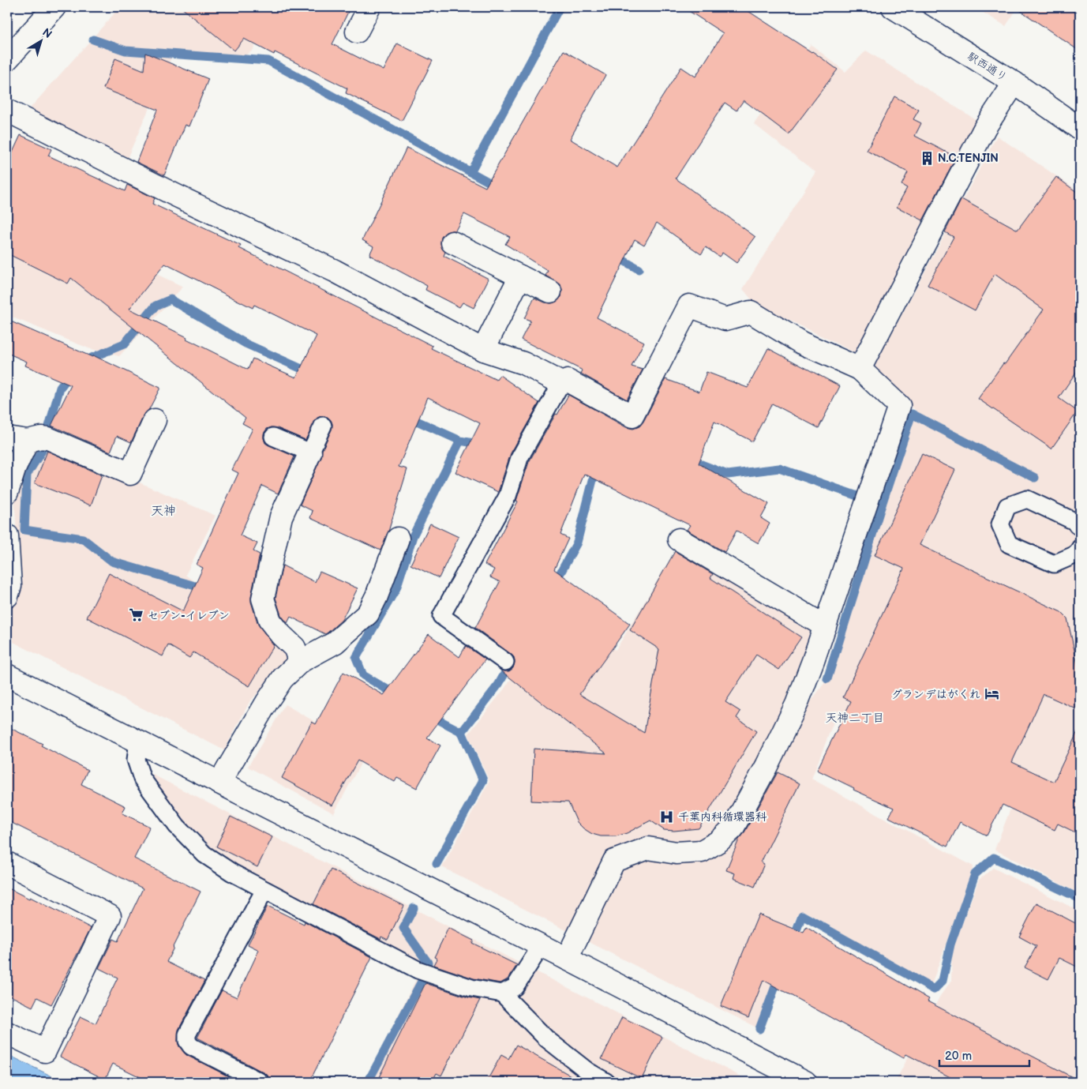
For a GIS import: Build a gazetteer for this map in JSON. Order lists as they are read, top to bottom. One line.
{"streets":{"main road":["駅西通り"]},"districts":["天神","天神二丁目"],"places":{"building":["N.C.TENJIN"],"supermarket":["セブン-イレブン"],"hotel":["グランデはがくれ"],"hospital":["千葉内科循環器科"]},"scale_bar":"20 m","north":"top right"}
